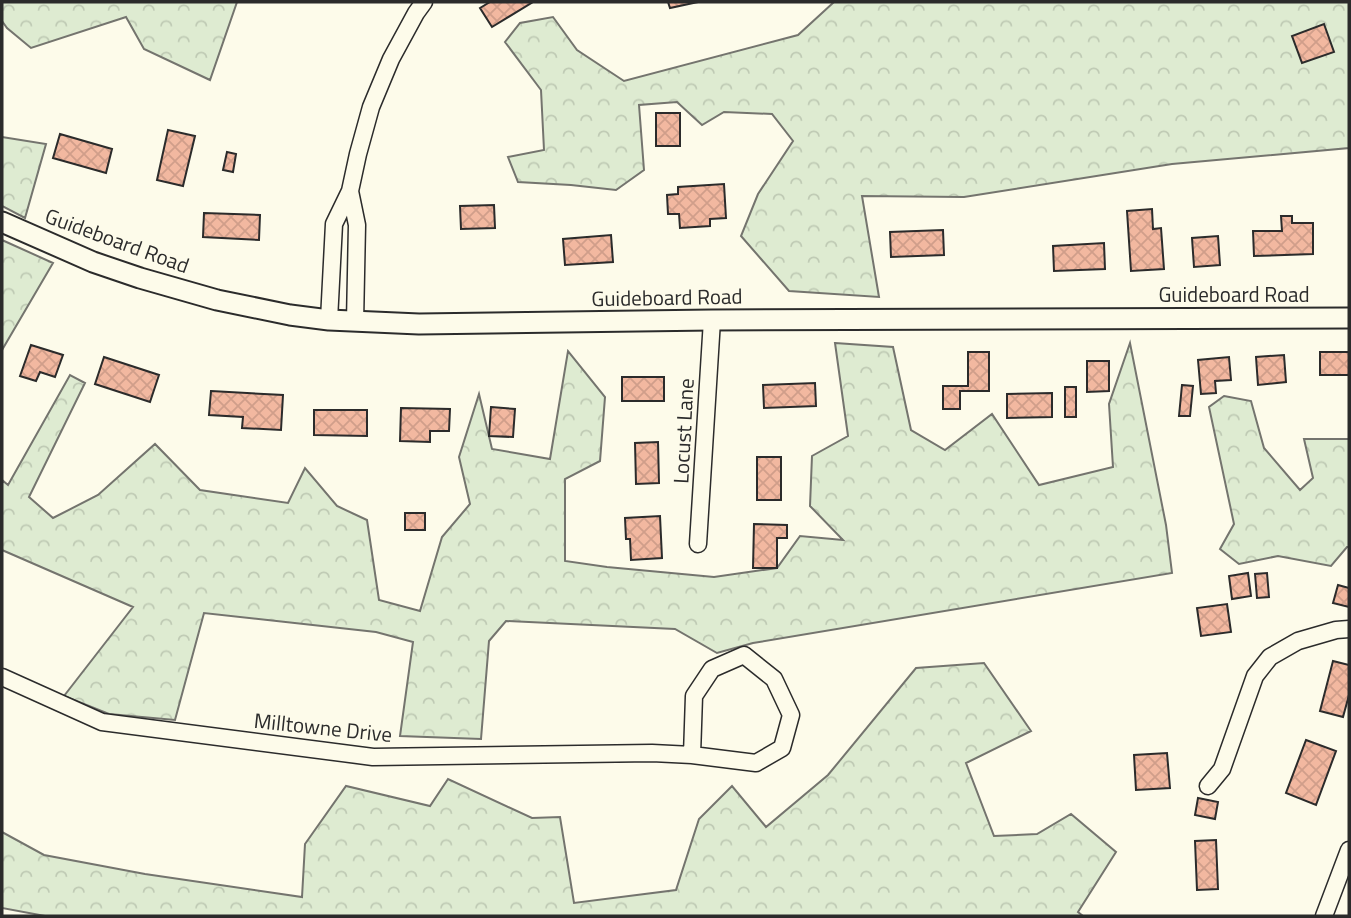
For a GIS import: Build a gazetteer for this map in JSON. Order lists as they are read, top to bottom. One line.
{"streets":{"street":["Guideboard Road","Locust Lane","Milltowne Drive"]},"crossings":[["Guideboard Road","Locust Lane"]]}
